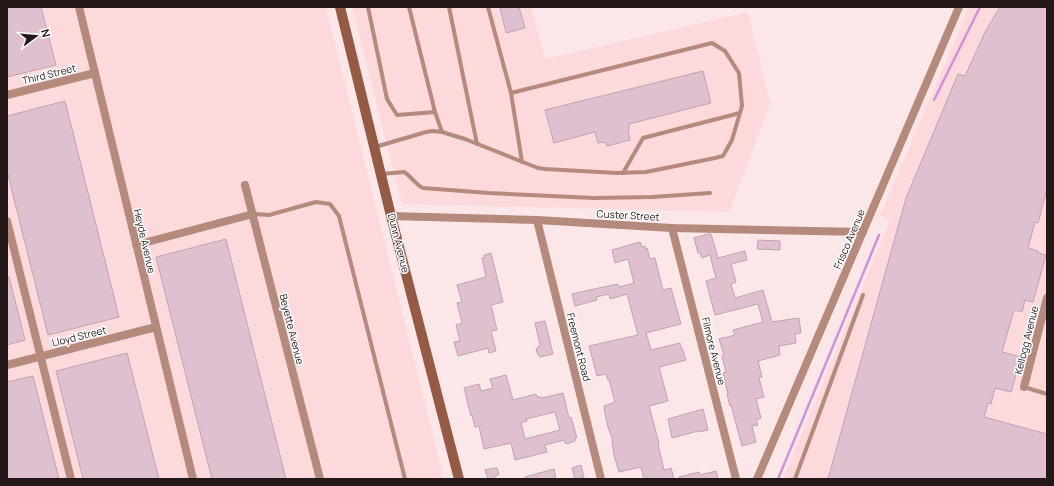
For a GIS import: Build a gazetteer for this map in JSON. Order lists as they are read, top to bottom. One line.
{"streets":{"main road":["Dunn Avenue"],"street":["Third Street","Custer Street","Frisco Avenue","Heyde Avenue","Beyette Avenue","Lloyd Street","Kellogg Avenue","Freemont Road","Filmore Avenue"]},"crossings":[["Third Street","Heyde Avenue"],["Custer Street","Frisco Avenue"],["Custer Street","Dunn Avenue"],["Custer Street","Freemont Road"],["Custer Street","Filmore Avenue"],["Heyde Avenue","Lloyd Street"]],"north":"right"}
